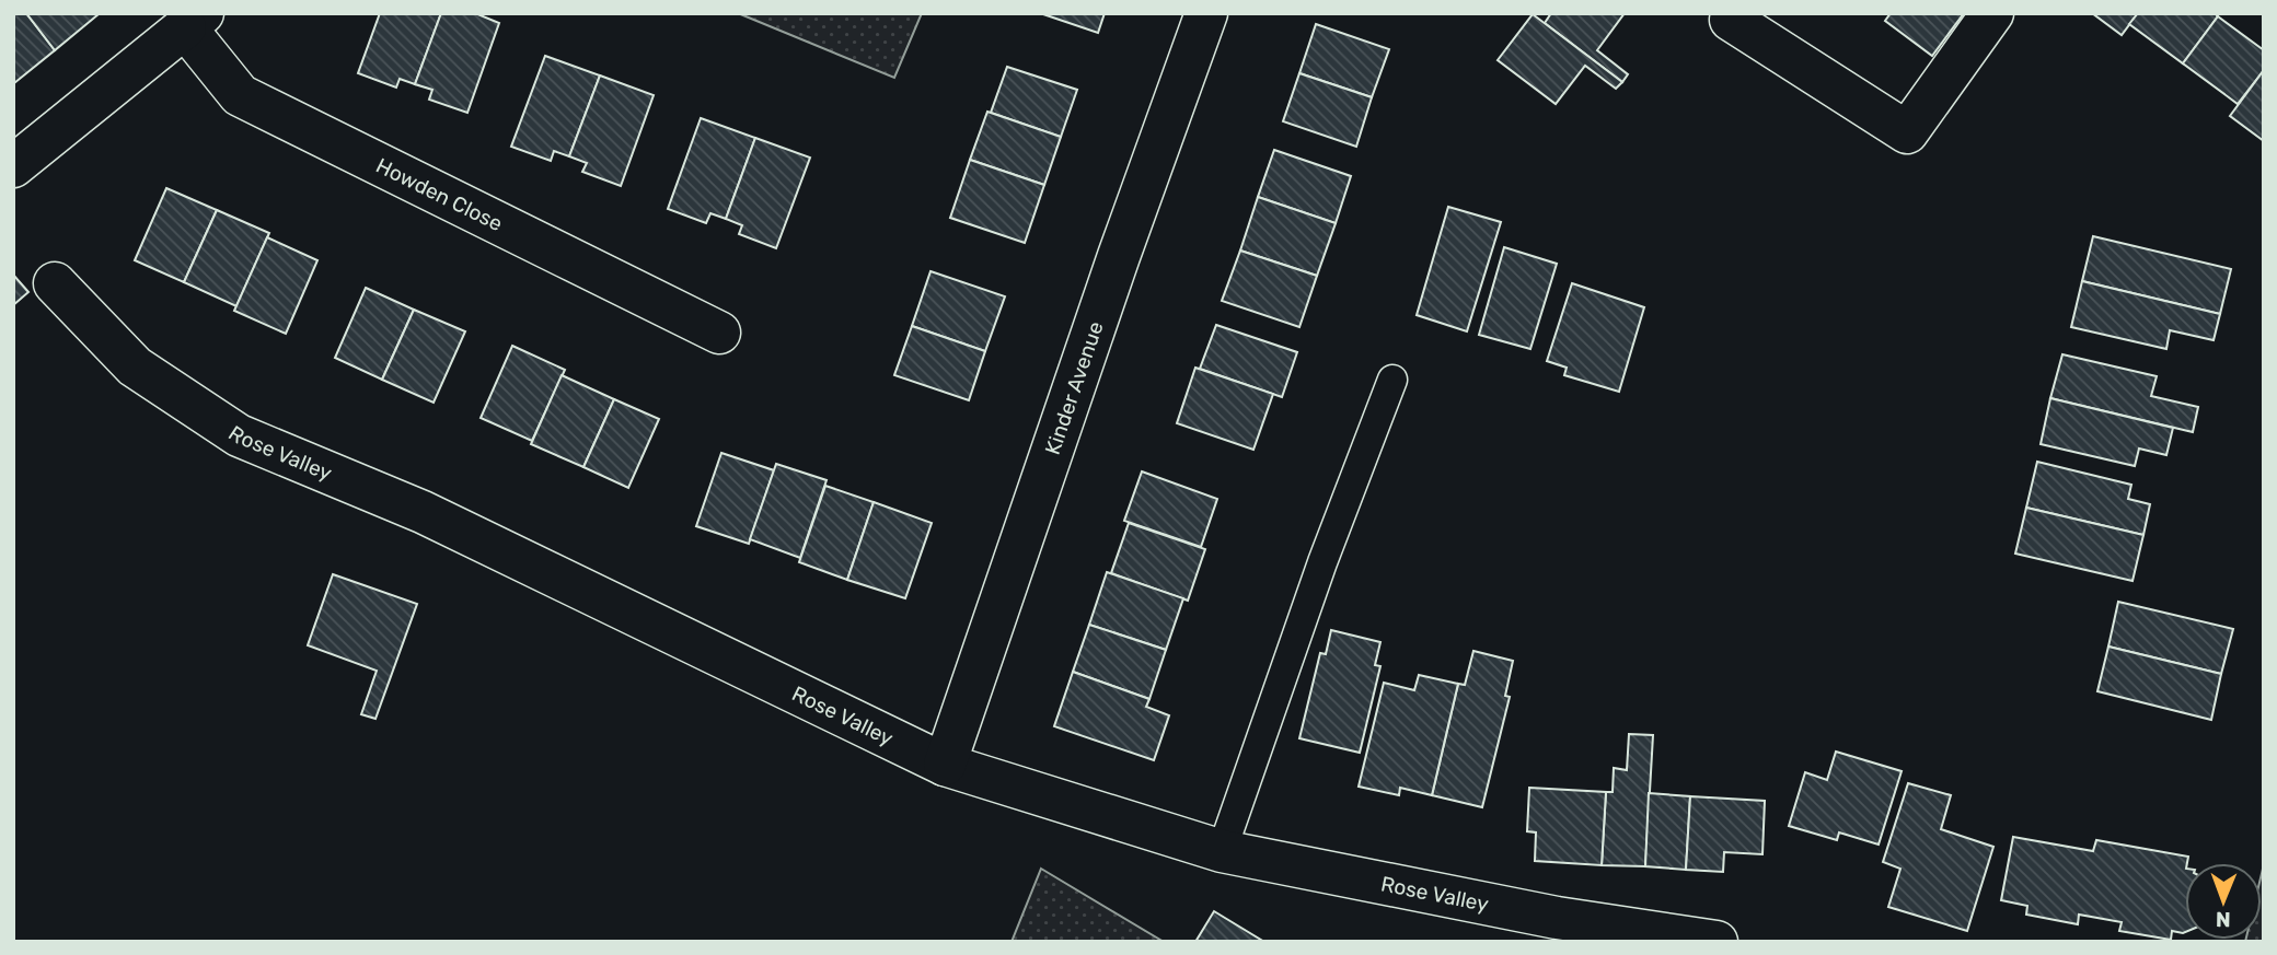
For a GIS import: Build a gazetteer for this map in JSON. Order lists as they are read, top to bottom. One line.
{"streets":{"street":["Howden Close","Kinder Avenue","Rose Valley"]},"crossings":[["Kinder Avenue","Rose Valley"]],"north":"bottom"}
